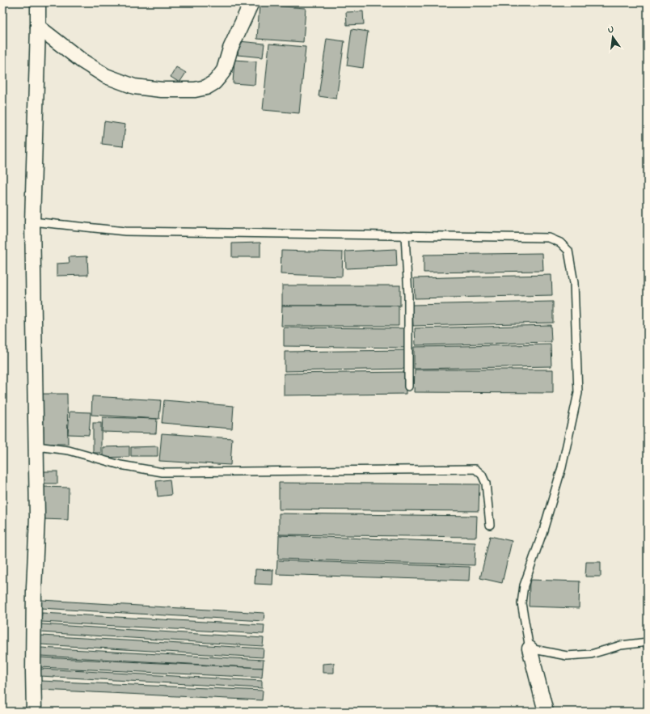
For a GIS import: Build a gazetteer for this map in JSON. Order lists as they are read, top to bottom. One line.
{"north":"top"}
